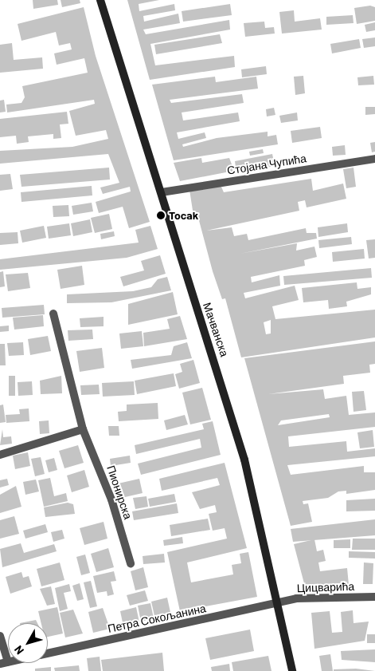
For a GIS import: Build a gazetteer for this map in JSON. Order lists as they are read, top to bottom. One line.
{"streets":{"main road":["Мачванска"],"street":["Стојана Чупића","Пионирска","Цицварића","Петра Сокољанина"]},"crossings":[["Стојана Чупића","Мачванска"],["Мачванска","Цицварића"],["Мачванска","Петра Сокољанина"],["Цицварића","Петра Сокољанина"]],"places":["Tocak"],"north":"bottom left"}
